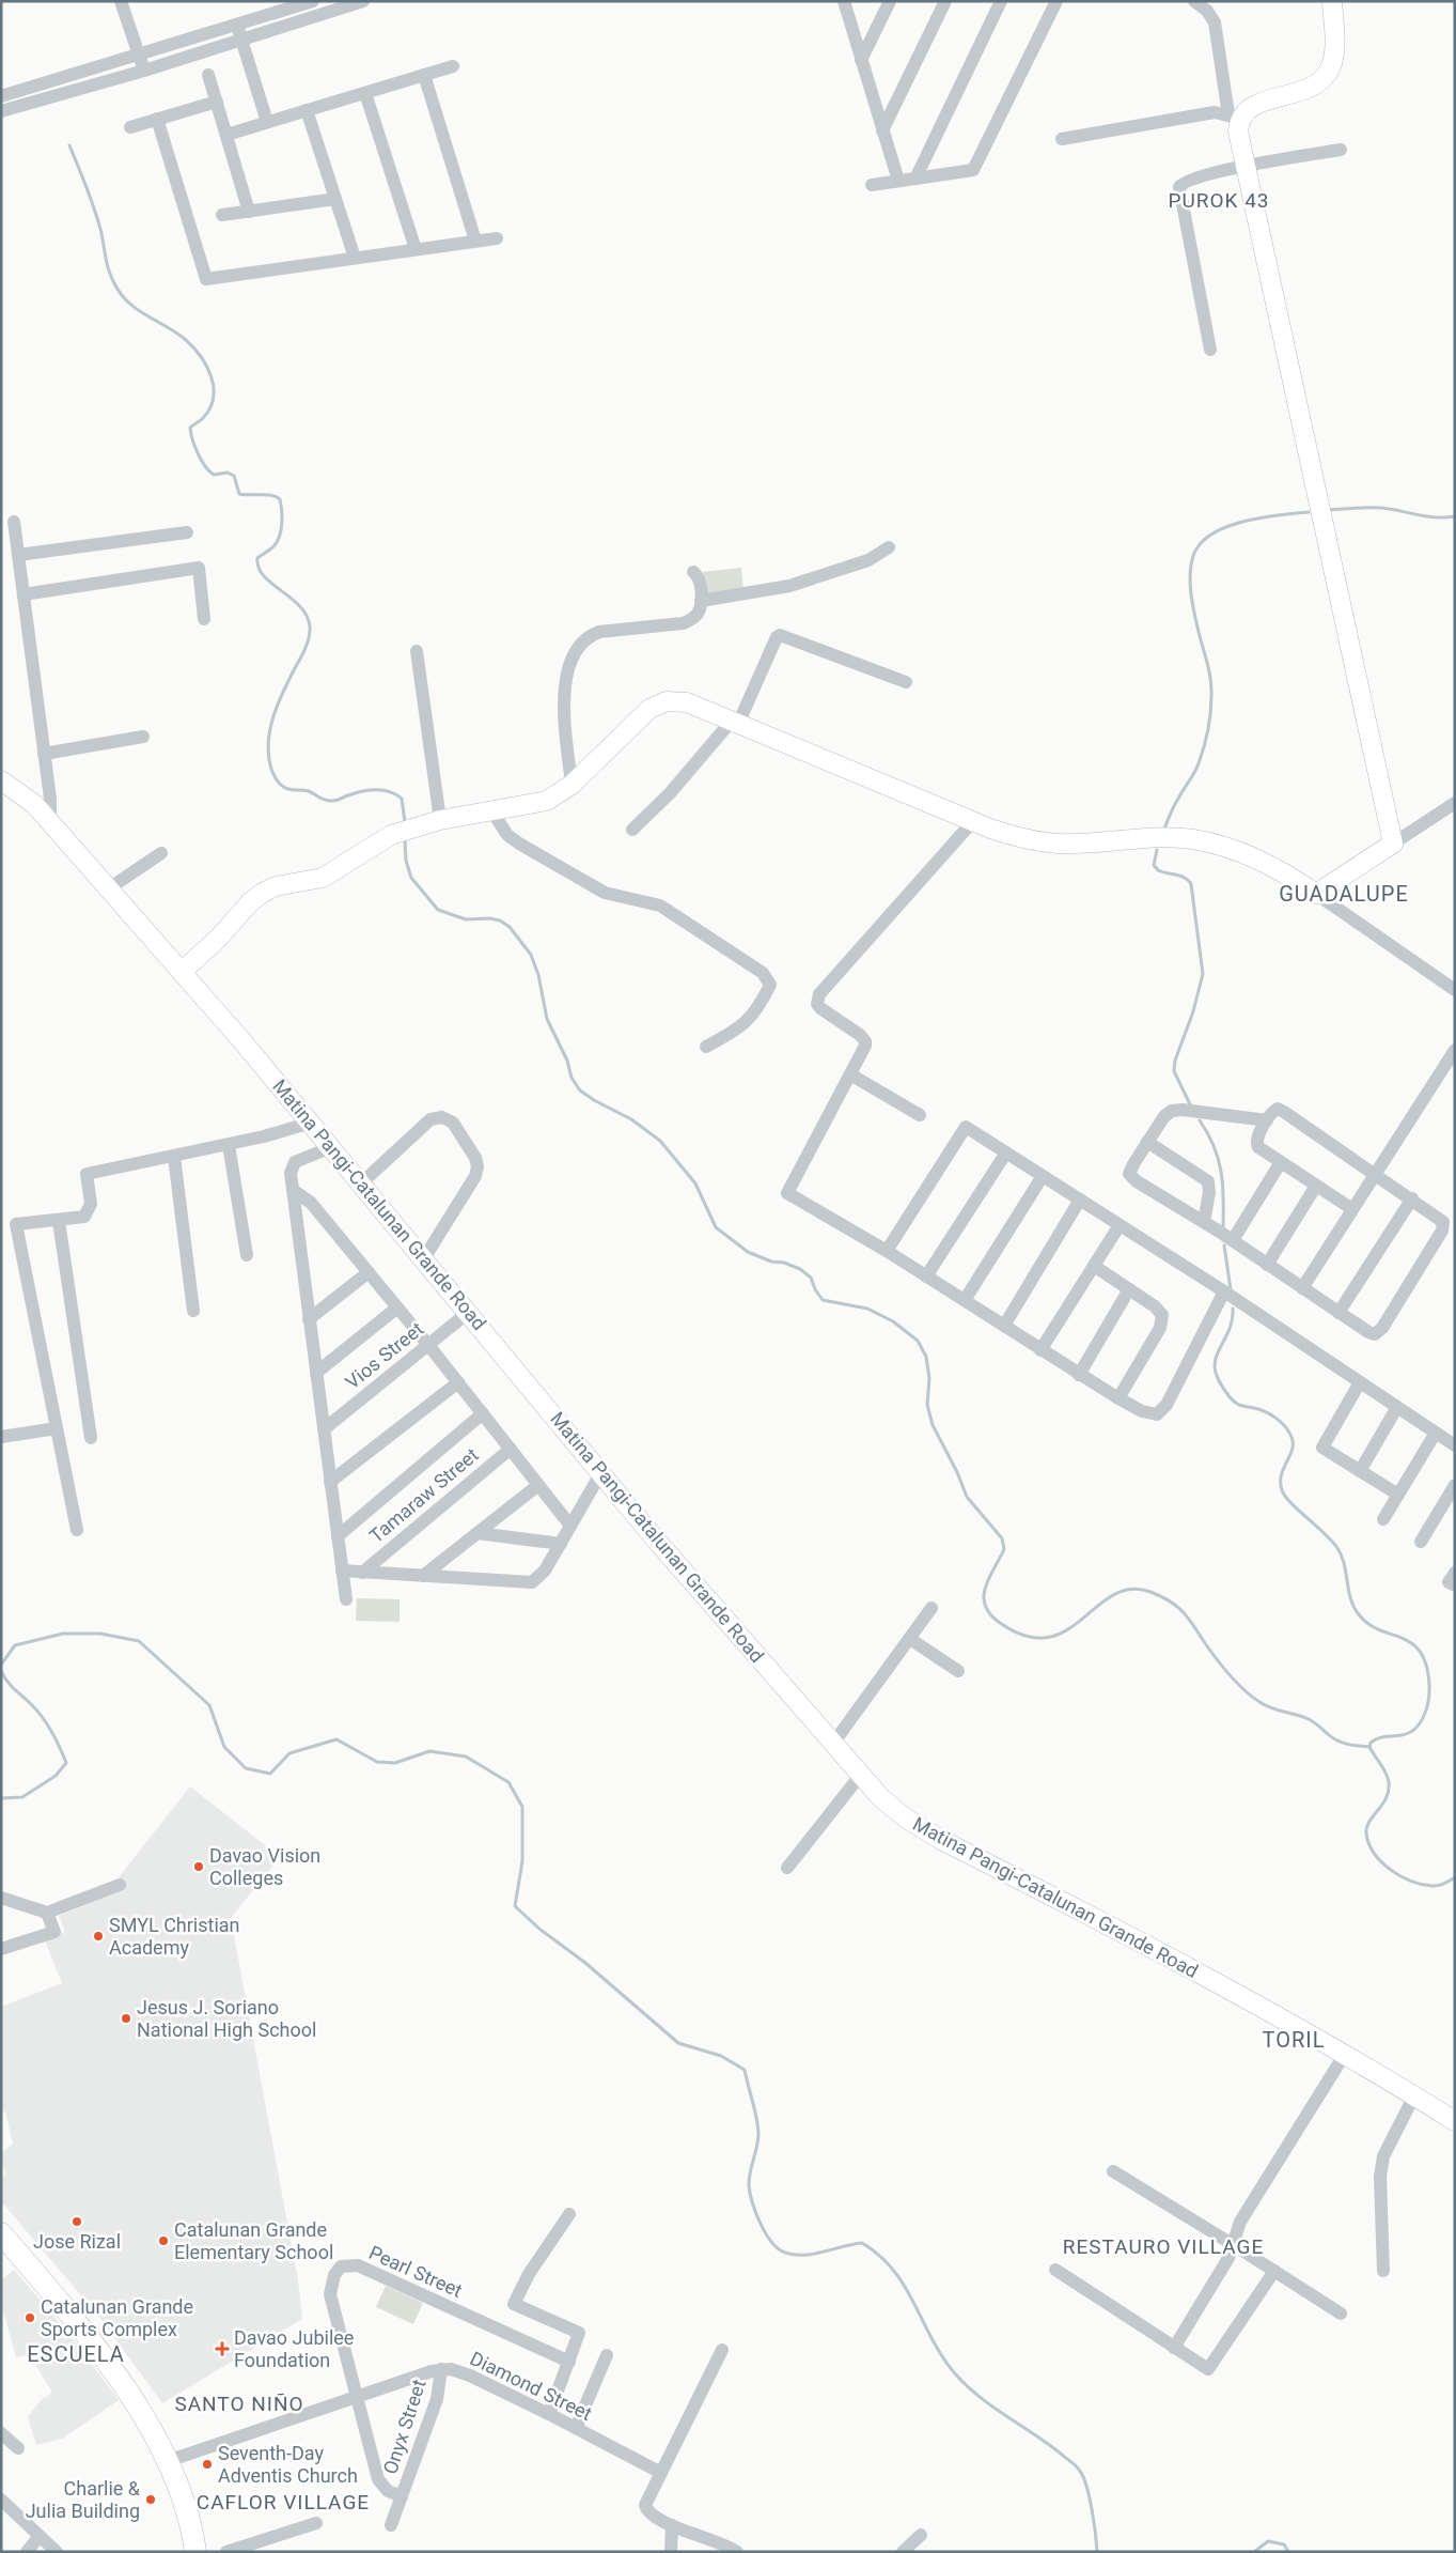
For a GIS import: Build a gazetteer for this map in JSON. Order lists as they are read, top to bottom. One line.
{"streets":{"street":["Matina Pangi-Catalunan Grande Road","Vios Street","Tamaraw Street","Pearl Street","Diamond Street","Onyx Street"]},"crossings":[["Matina Pangi-Catalunan Grande Road","Vios Street"],["Pearl Street","Diamond Street"],["Diamond Street","Onyx Street"]],"districts":["PUROK 43","GUADALUPE","TORIL","RESTAURO VILLAGE","ESCUELA","SANTO NIÑO","CAFLOR VILLAGE"],"places":{"other":["Davao Vision Colleges","SMYL Christian Academy","Jesus J. Soriano National High School","Jose Rizal","Catalunan Grande Elementary School","Catalunan Grande Sports Complex","Seventh-Day Adventis Church","Charlie & Julia Building"],"health":["Davao Jubilee Foundation"]}}
